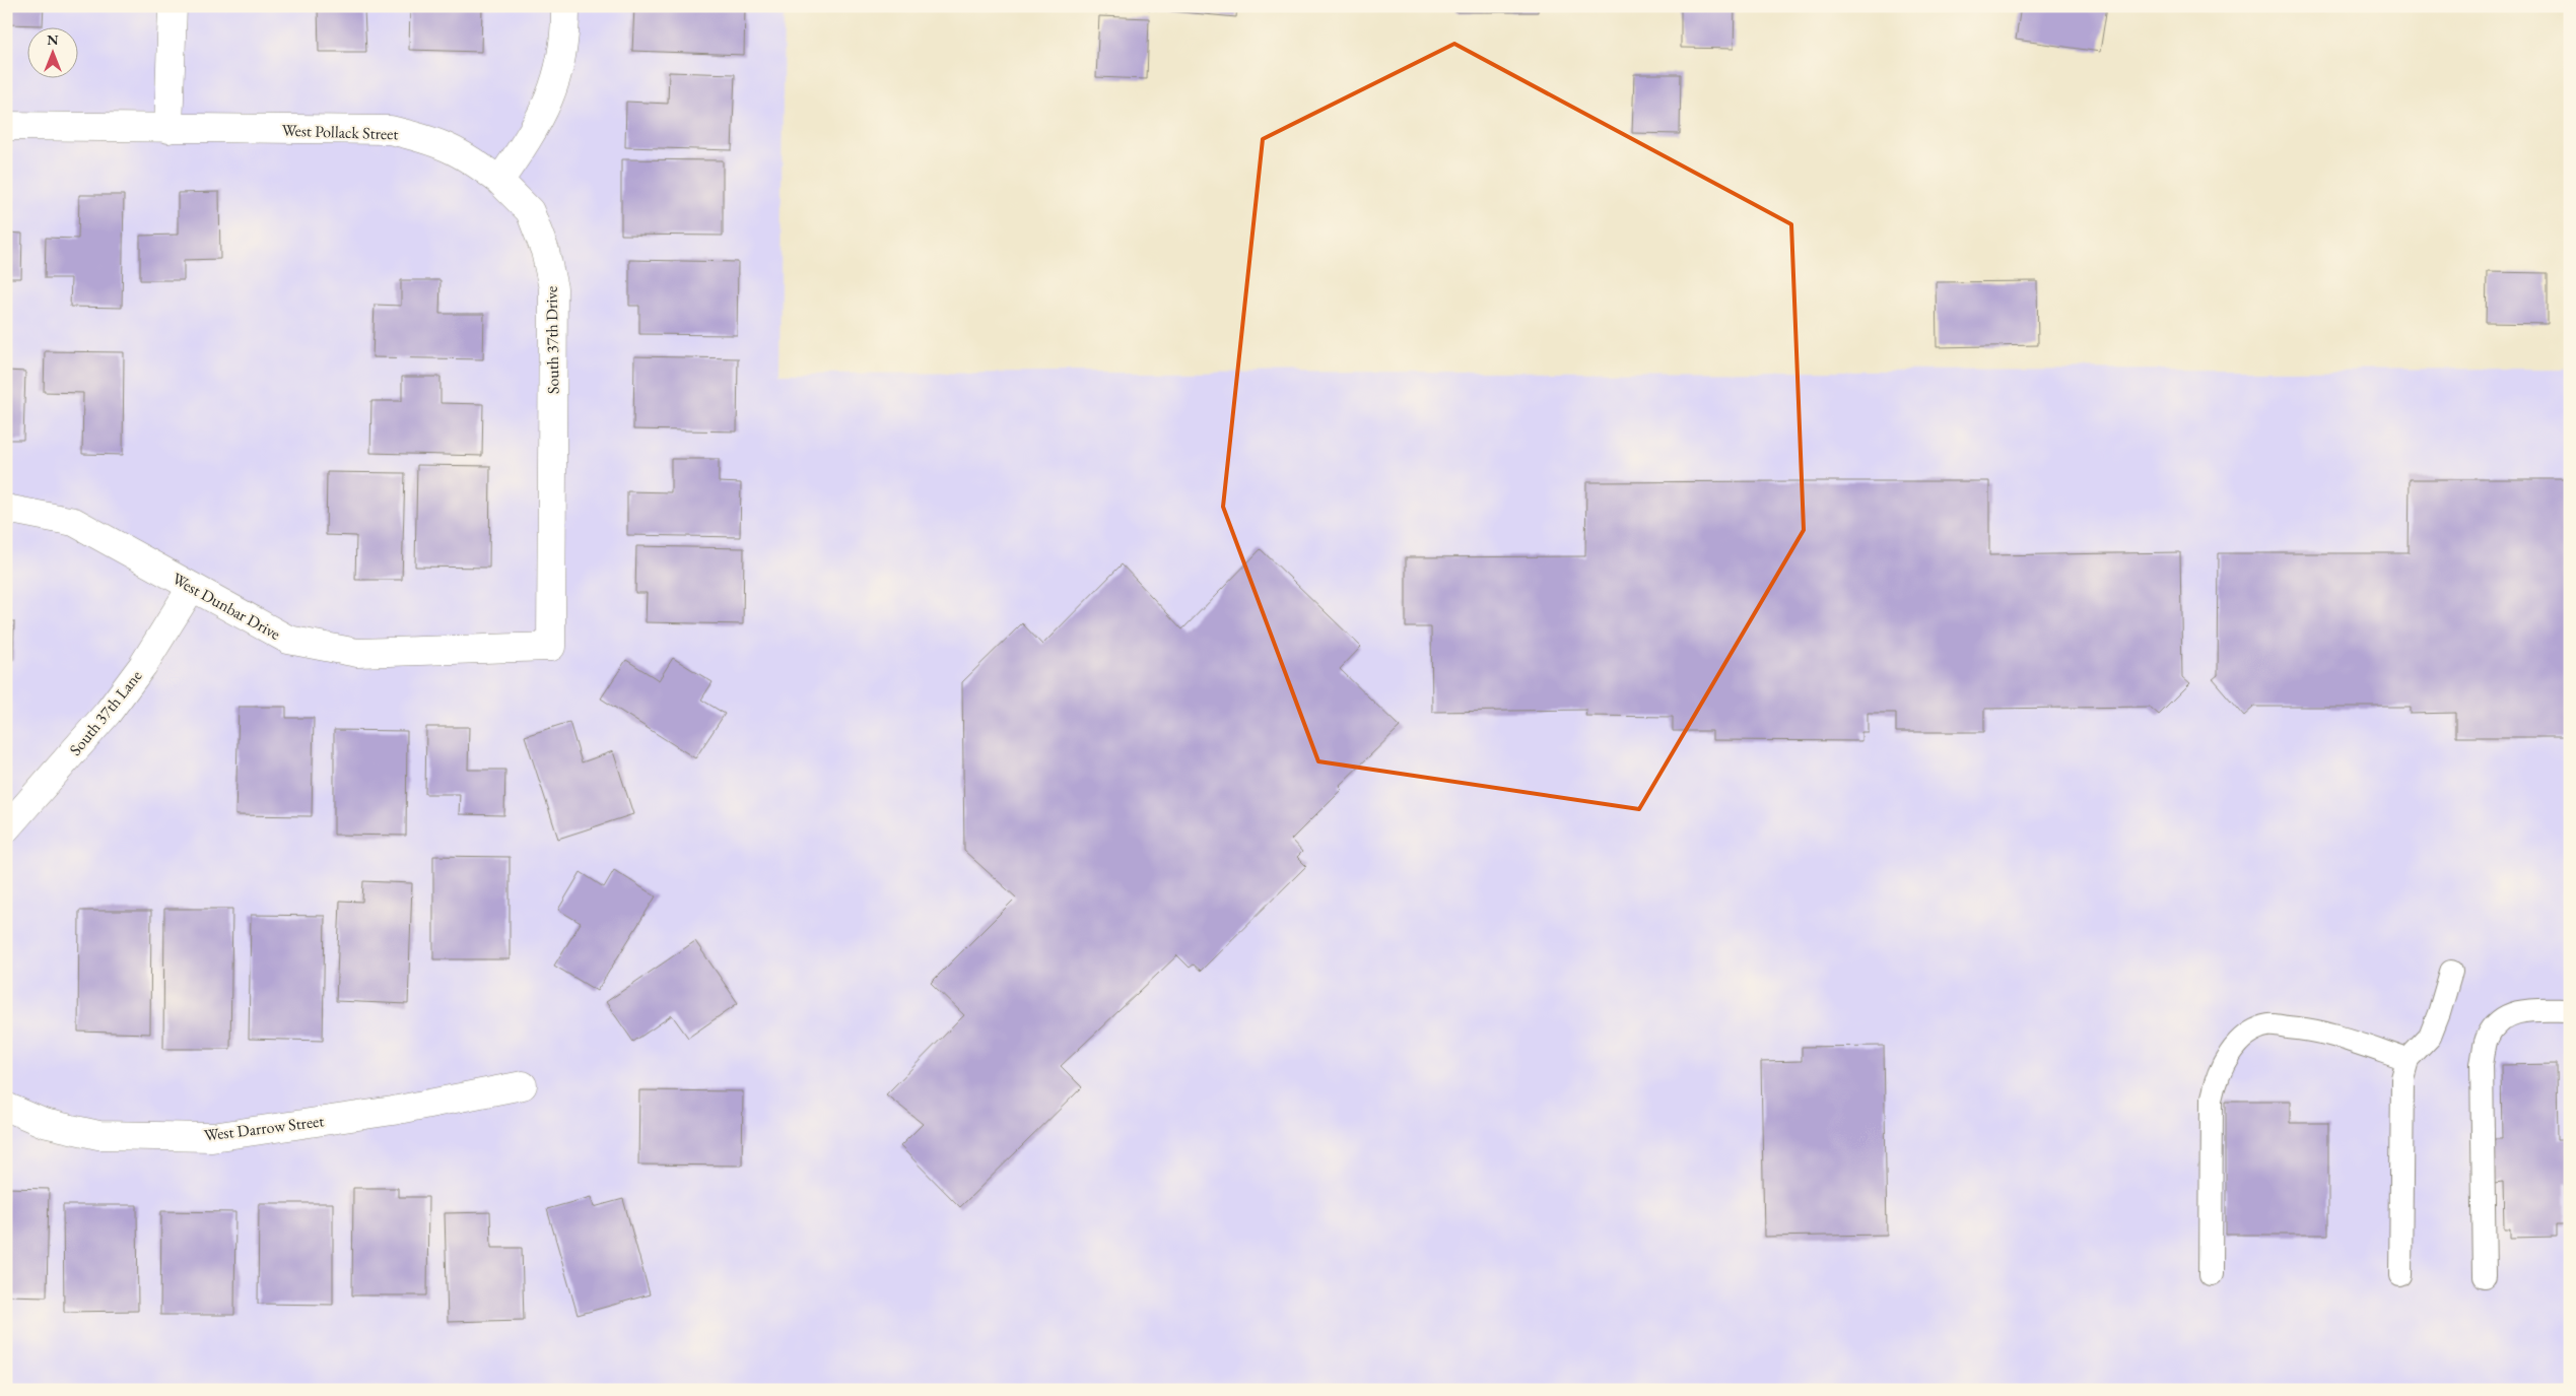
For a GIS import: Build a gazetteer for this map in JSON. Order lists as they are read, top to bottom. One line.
{"streets":{"street":["West Pollack Street","South 37th Drive","West Dunbar Drive","South 37th Lane","West Darrow Street"]},"crossings":[["West Pollack Street","South 37th Drive"],["South 37th Drive","West Dunbar Drive"],["West Dunbar Drive","South 37th Lane"]],"north":"top"}
